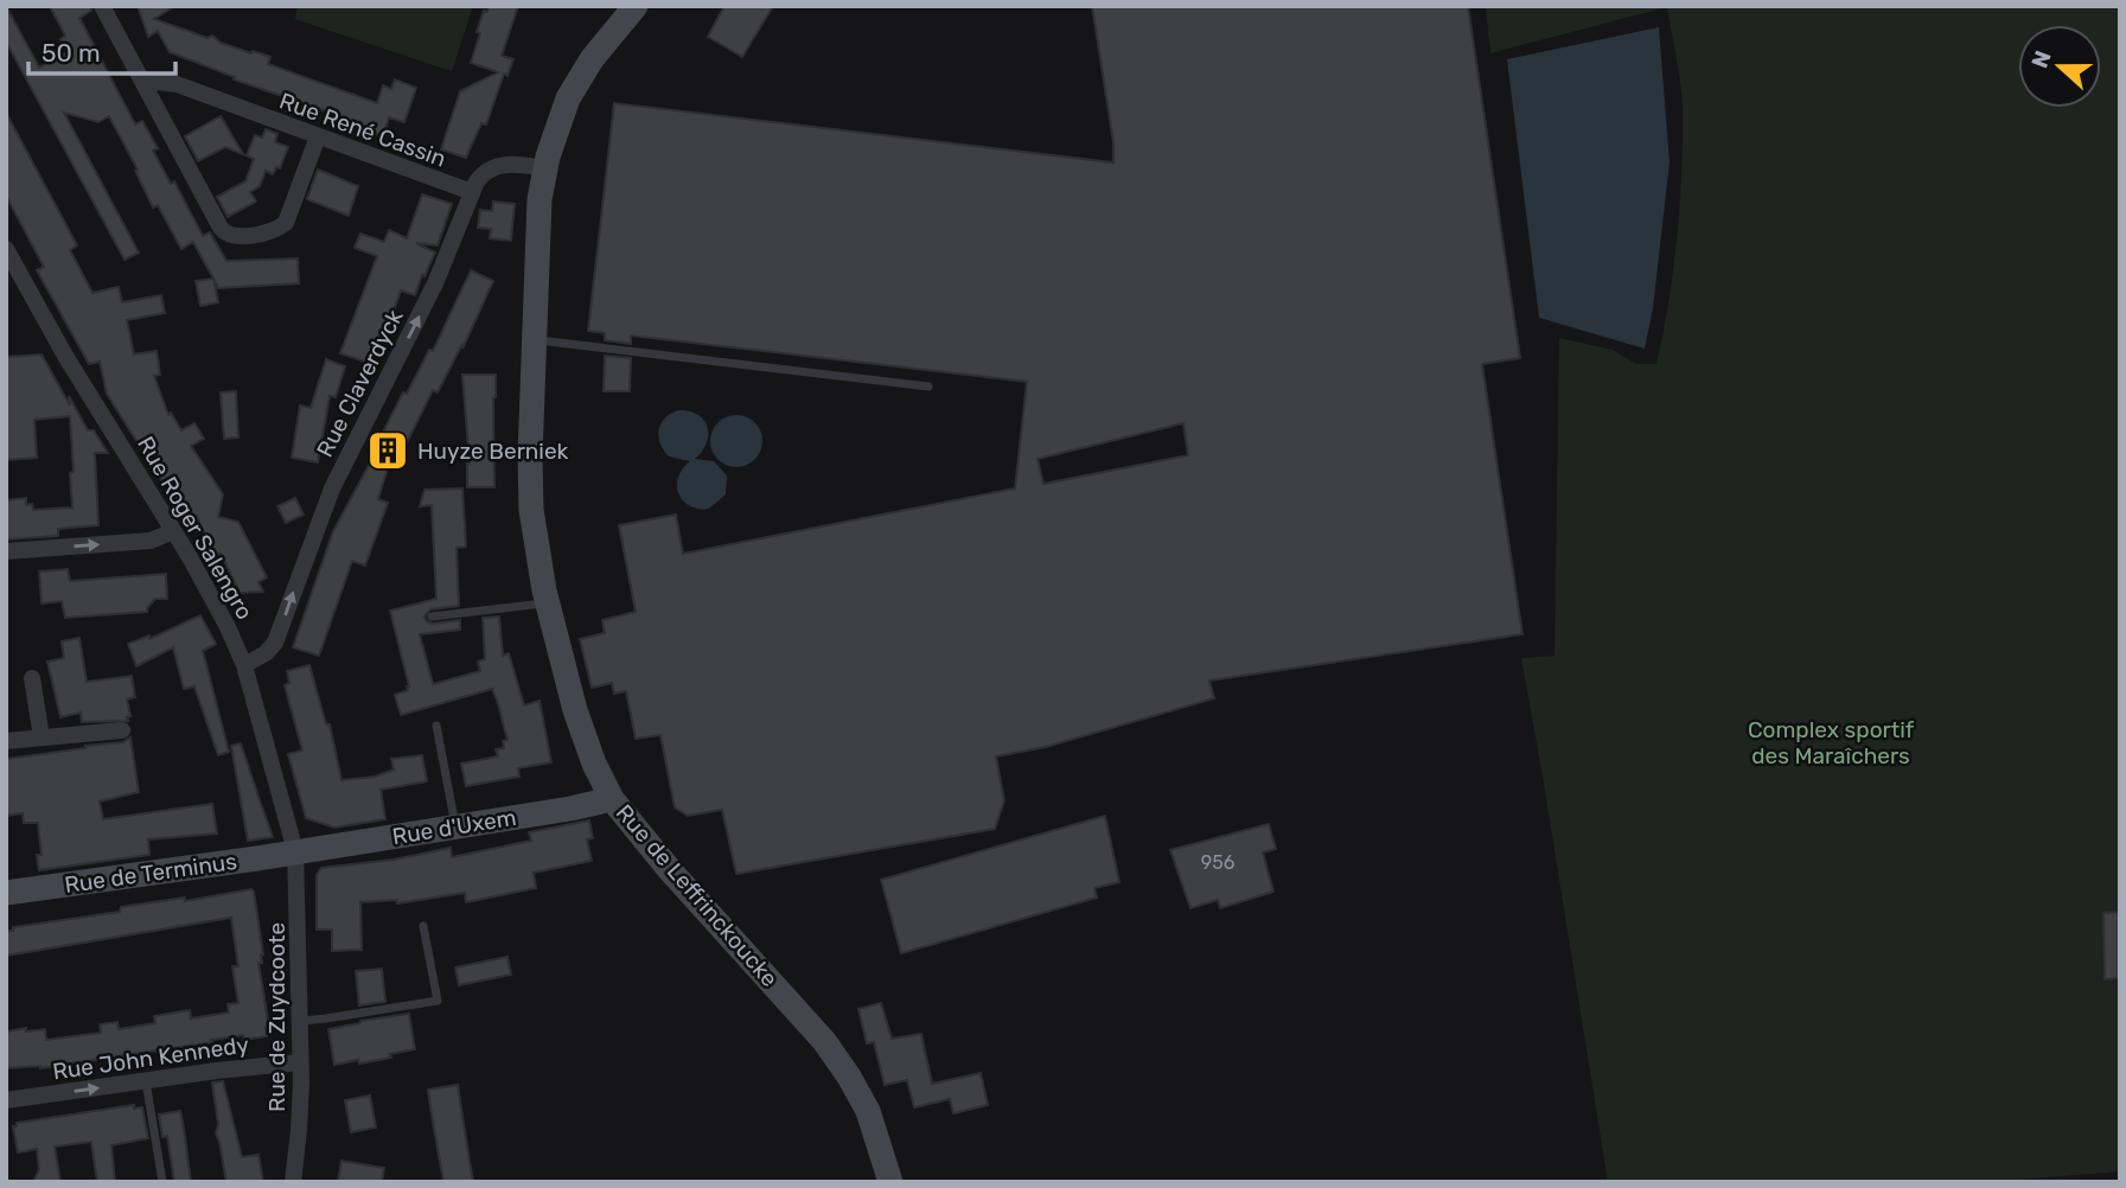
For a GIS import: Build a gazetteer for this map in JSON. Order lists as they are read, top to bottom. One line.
{"streets":{"main road":["Rue d'Uxem","Rue de Terminus","Rue de Leffrinckoucke"],"street":["Rue René Cassin","Rue Claverdyck","Rue Roger Salengro","Rue de Zuydcoote","Rue John Kennedy"]},"crossings":[["Rue René Cassin","Rue Claverdyck"],["Rue Claverdyck","Rue Roger Salengro"],["Rue Claverdyck","Rue de Leffrinckoucke"],["Rue Roger Salengro","Rue d'Uxem"],["Rue Roger Salengro","Rue de Terminus"],["Rue Roger Salengro","Rue de Zuydcoote"],["Rue d'Uxem","Rue de Terminus"],["Rue d'Uxem","Rue de Leffrinckoucke"],["Rue d'Uxem","Rue de Zuydcoote"],["Rue de Terminus","Rue de Zuydcoote"],["Rue de Zuydcoote","Rue John Kennedy"]],"one_way":["Rue Claverdyck","Rue John Kennedy"],"parks":["Complex sportif des Maraîchers"],"places":{"building":["Huyze Berniek"]},"house_numbers":["956"],"scale_bar":"50 m","north":"left"}
